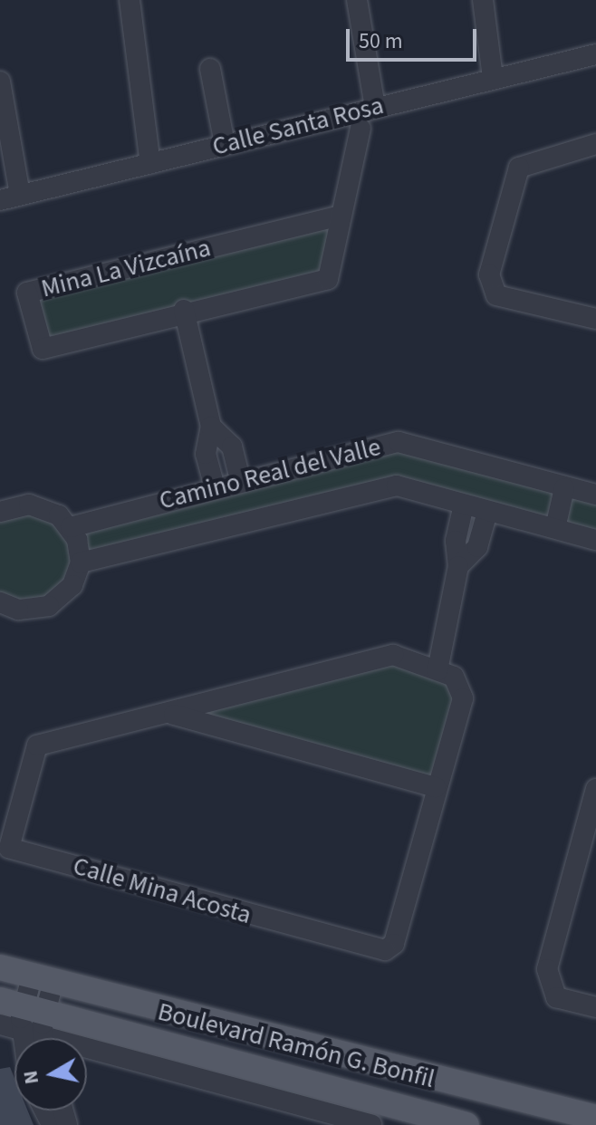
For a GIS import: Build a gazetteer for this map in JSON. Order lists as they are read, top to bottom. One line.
{"streets":{"main road":["Boulevard Ramón G. Bonfil"],"street":["Calle Santa Rosa","Mina La Vizcaína","Camino Real del Valle","Calle Mina Acosta"]},"scale_bar":"50 m","north":"left"}
